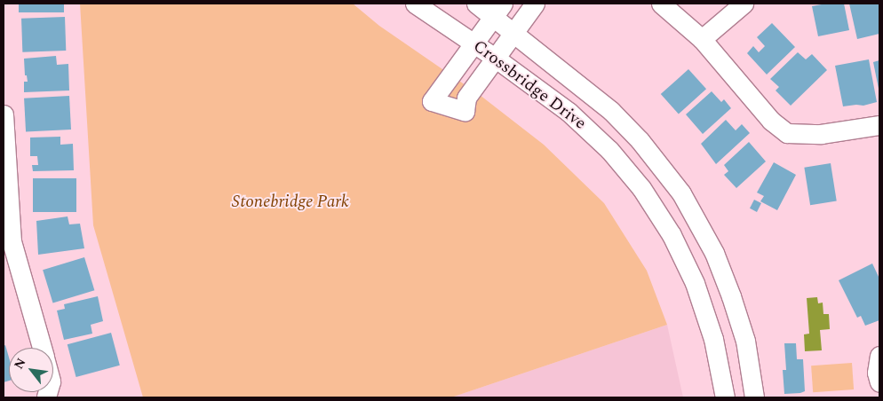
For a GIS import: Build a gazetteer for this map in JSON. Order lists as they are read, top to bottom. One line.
{"streets":{"street":["Crossbridge Drive"]},"parks":["Stonebridge Park"],"north":"top left"}
